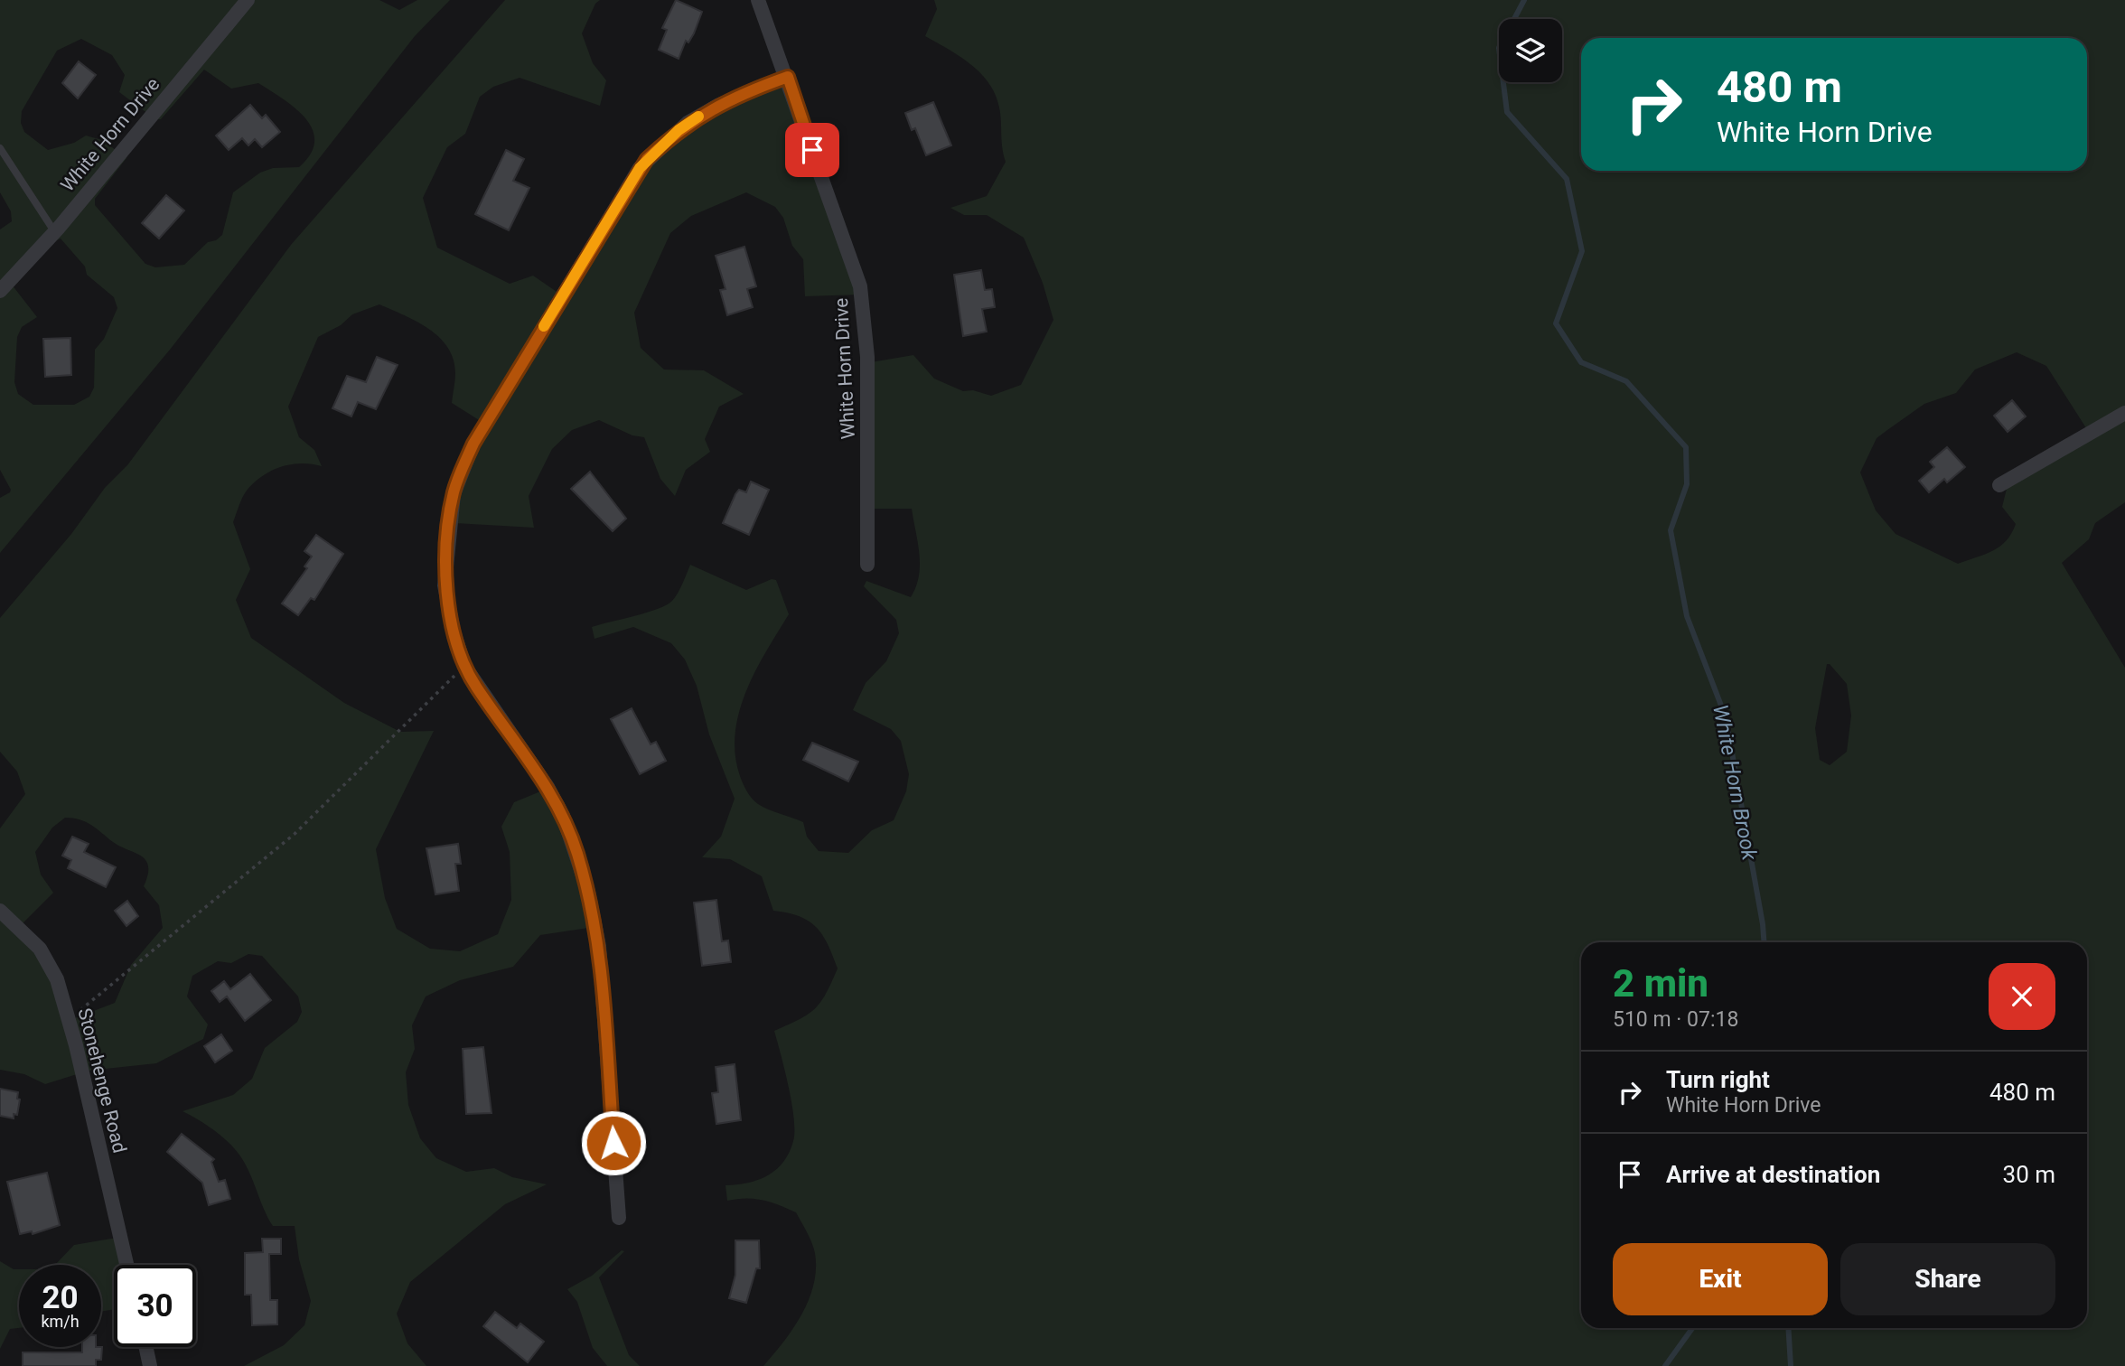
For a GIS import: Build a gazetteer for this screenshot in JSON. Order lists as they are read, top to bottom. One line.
{"streets":{"street":["White Horn Drive","Stonehenge Road"]},"water":["White Horn Brook"],"page":{"turn":["480 m","White Horn Drive"],"heading":["2 min","510 m · 07:18"],"list":[{"name":"Turn right","note":"White Horn Drive","value":"480 m"},{"name":"Arrive at destination","value":"30 m"}],"buttons":["Exit","Share"],"speed":"20 km/h","limit":"30"}}
